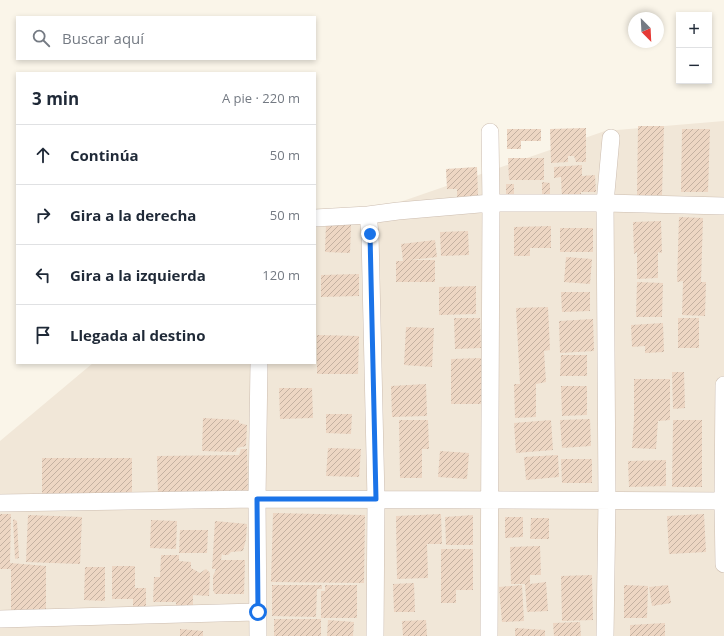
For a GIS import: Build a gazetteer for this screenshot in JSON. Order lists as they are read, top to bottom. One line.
{"north":"bottom right","page":{"map_buttons":["+","−"],"search":"Buscar aquí","heading":["3 min","A pie · 220 m"],"list":[["Continúa","50 m"],["Gira a la derecha","50 m"],["Gira a la izquierda","120 m"],"Llegada al destino"]}}
